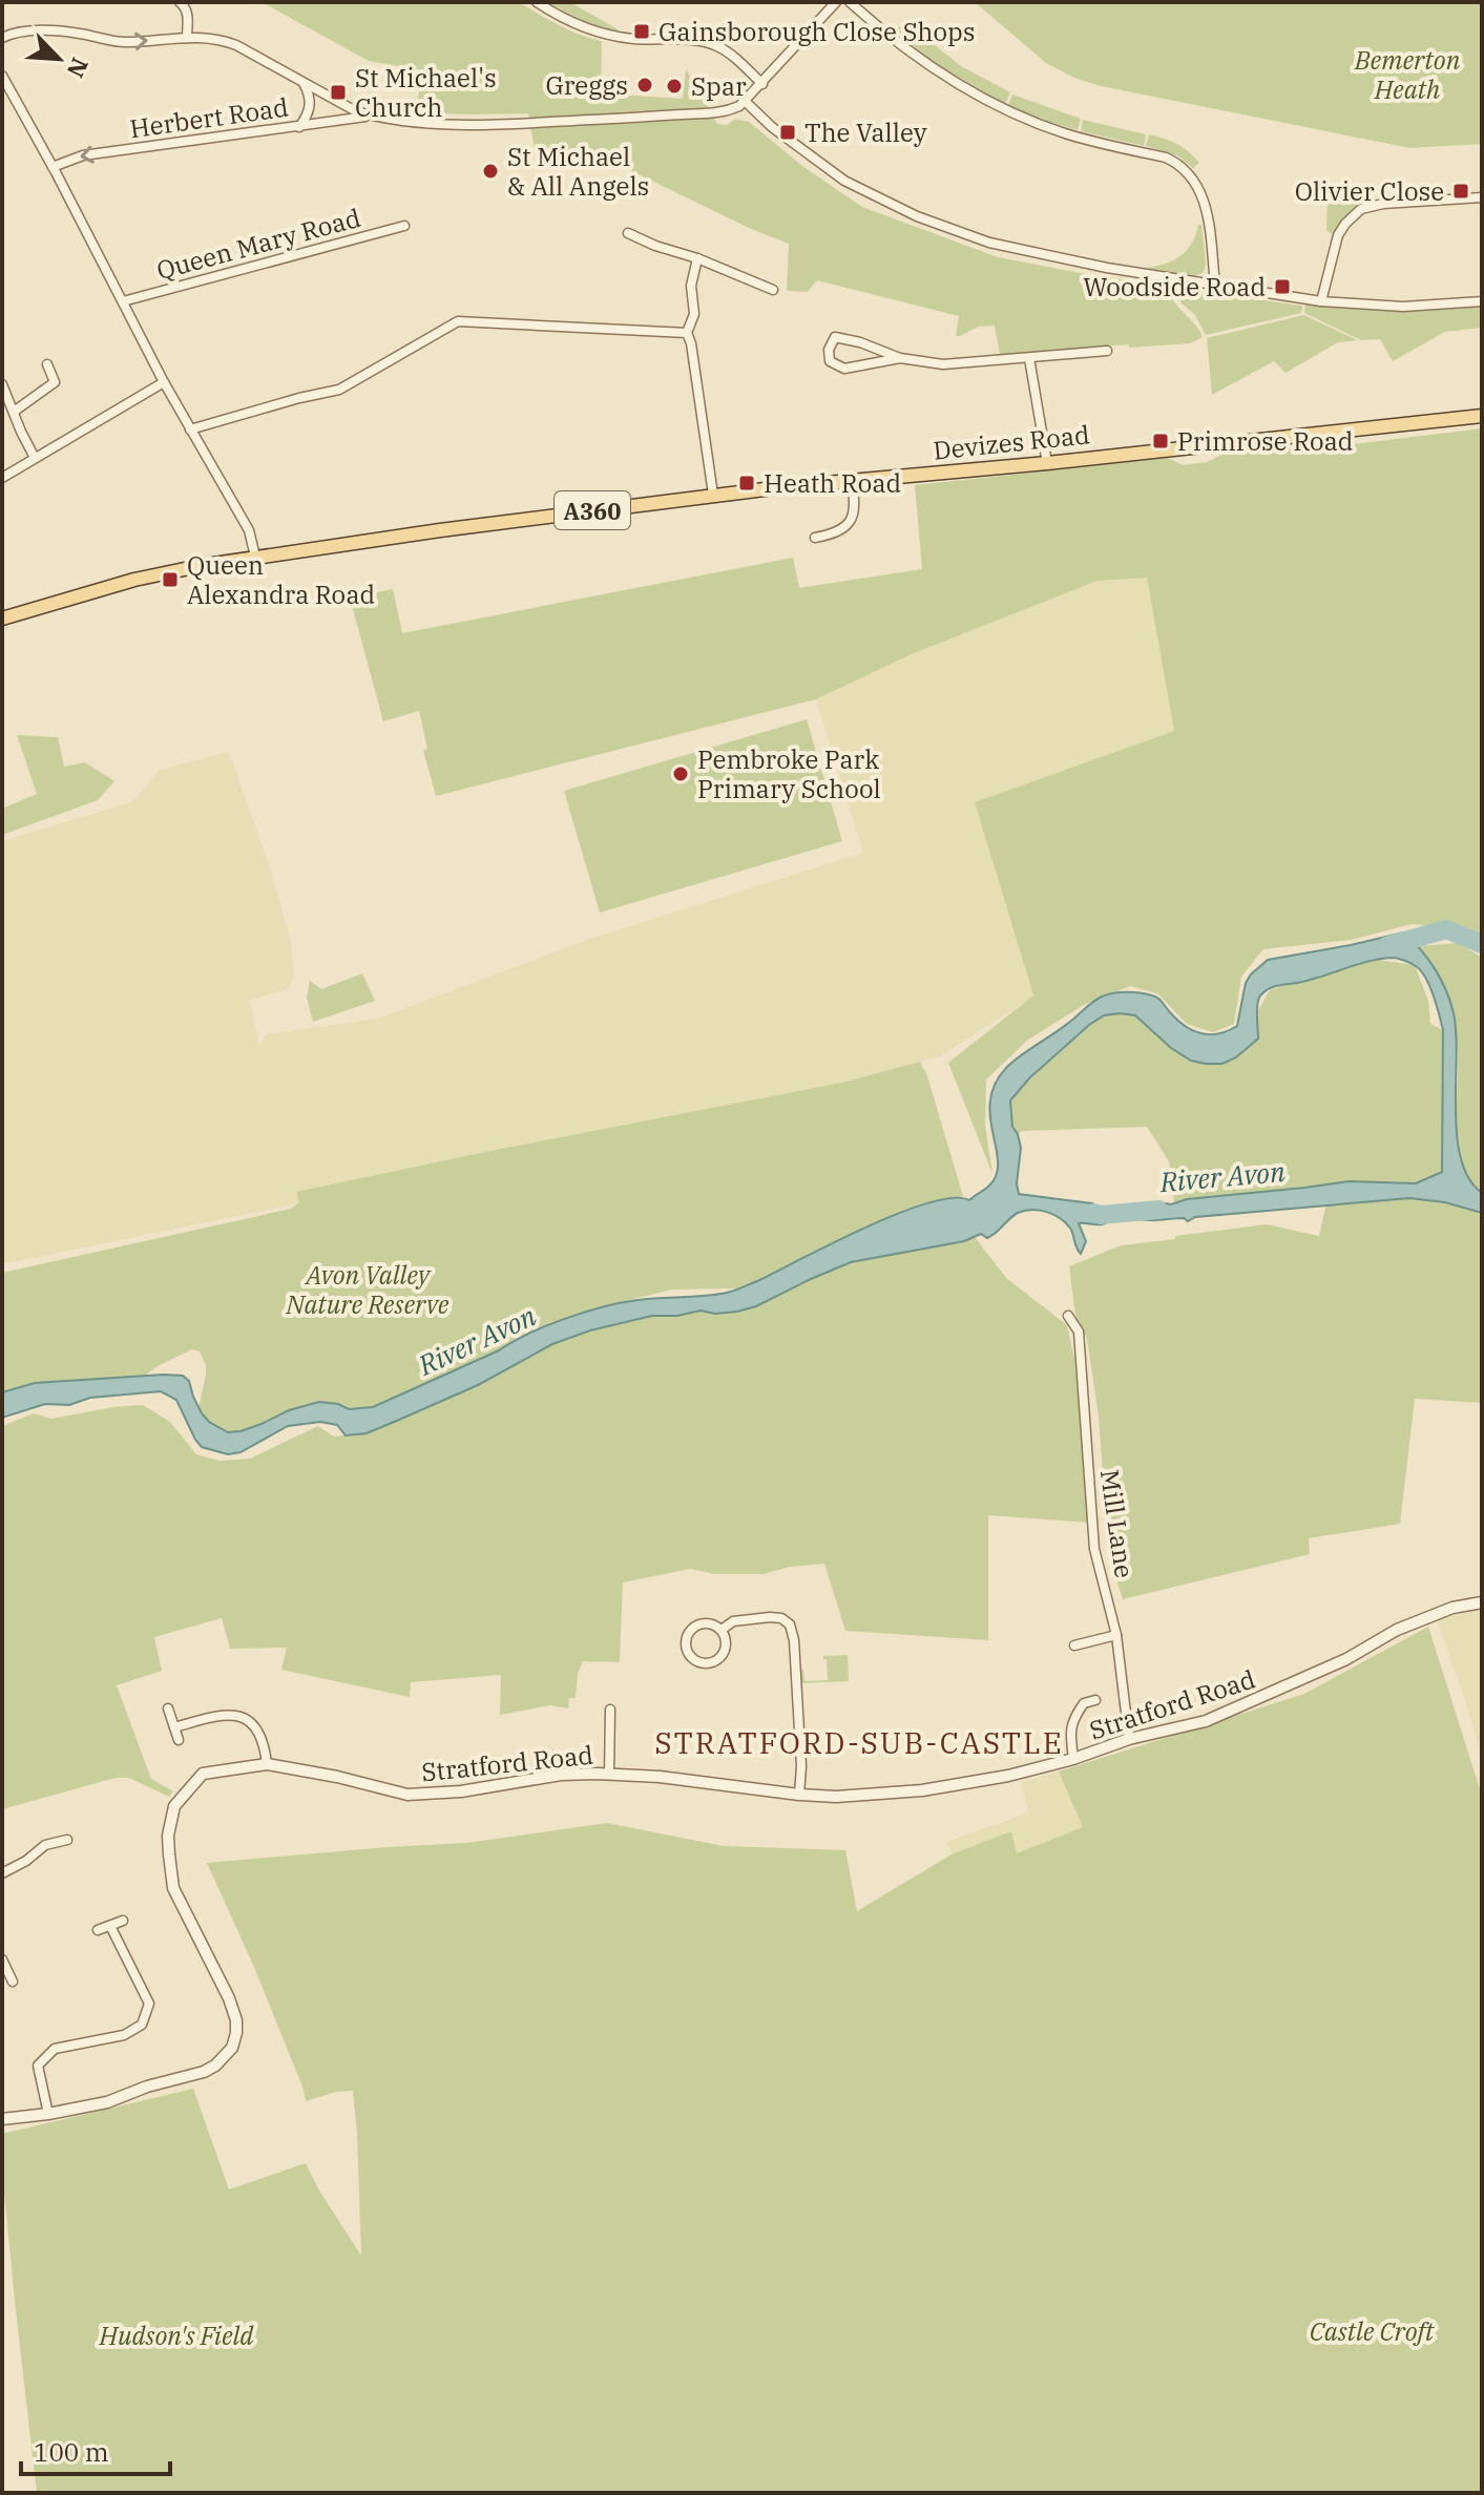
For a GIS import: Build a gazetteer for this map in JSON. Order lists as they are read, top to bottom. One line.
{"streets":{"main road":["Devizes Road","A360"],"street":["Herbert Road","Queen Mary Road","Mill Lane","Stratford Road"]},"crossings":[["Mill Lane","Stratford Road"]],"one_way":["Herbert Road"],"districts":["STRATFORD-SUB-CASTLE"],"water":["River Avon"],"parks":["Bemerton Heath","Avon Valley Nature Reserve","Castle Croft","Hudson's Field"],"places":{"transit":["Gainsborough Close Shops","St Michael's Church","The Valley","Olivier Close","Woodside Road","Primrose Road","Heath Road","Queen Alexandra Road"],"other":["Greggs","Spar","St Michael & All Angels","Pembroke Park Primary School"]},"scale_bar":"100 m","north":"bottom right"}
